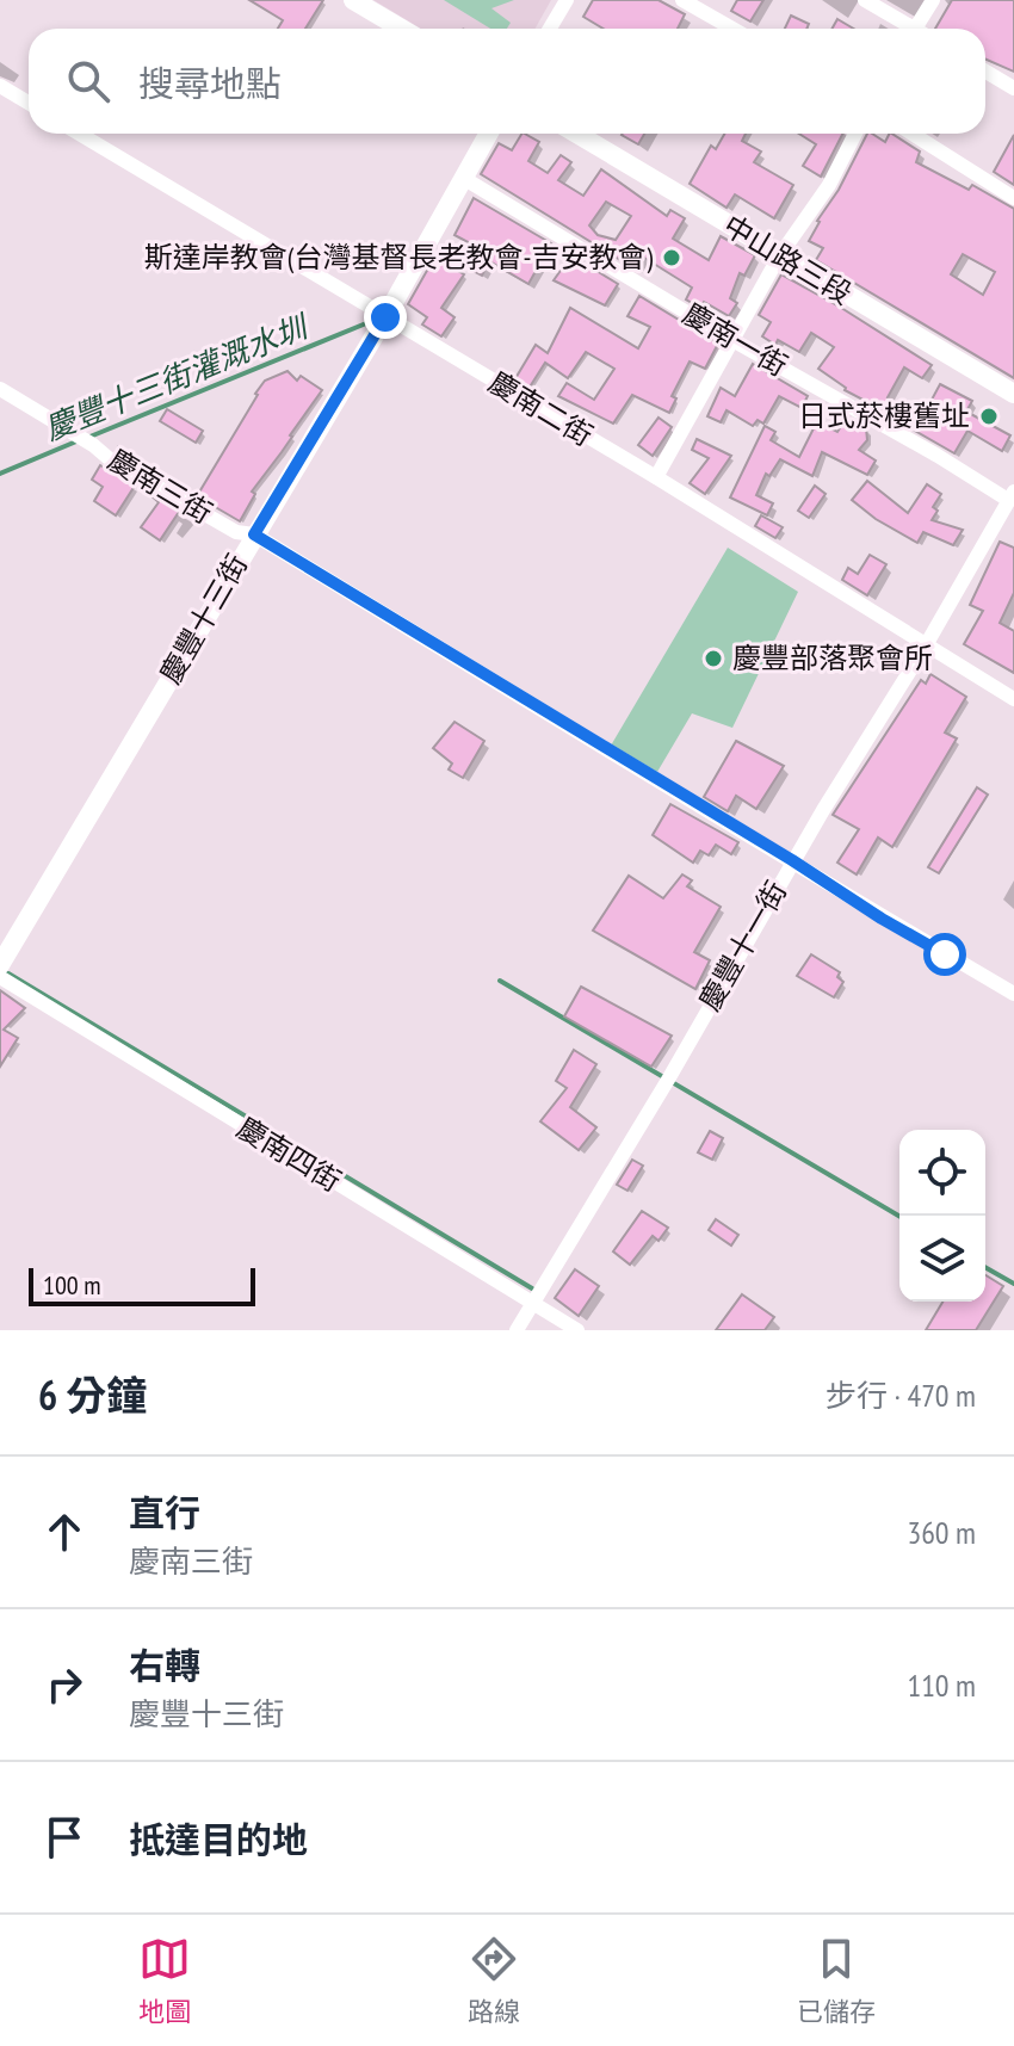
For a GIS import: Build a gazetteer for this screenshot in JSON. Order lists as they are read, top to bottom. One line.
{"streets":{"street":["中山路三段","慶南一街","慶南二街","慶南三街","慶豐十三街","慶豐十一街","慶南四街"]},"crossings":[["慶南一街","慶豐十三街"],["慶南一街","慶豐十一街"],["慶南二街","慶豐十三街"],["慶南二街","慶豐十一街"],["慶南三街","慶豐十三街"],["慶南三街","慶豐十一街"],["慶豐十三街","慶南四街"],["慶豐十一街","慶南四街"]],"water":["慶豐十三街灌溉水圳"],"places":["斯達岸教會(台灣基督長老教會-吉安教會)","日式菸樓舊址","慶豐部落聚會所"],"scale_bar":"100 m","page":{"search":"搜尋地點","scale":"100 m","heading":["6 分鐘","步行 · 470 m"],"list":[["直行","慶南三街","360 m"],["右轉","慶豐十三街","110 m"],"抵達目的地"],"nav":["地圖","路線","已儲存"]}}
